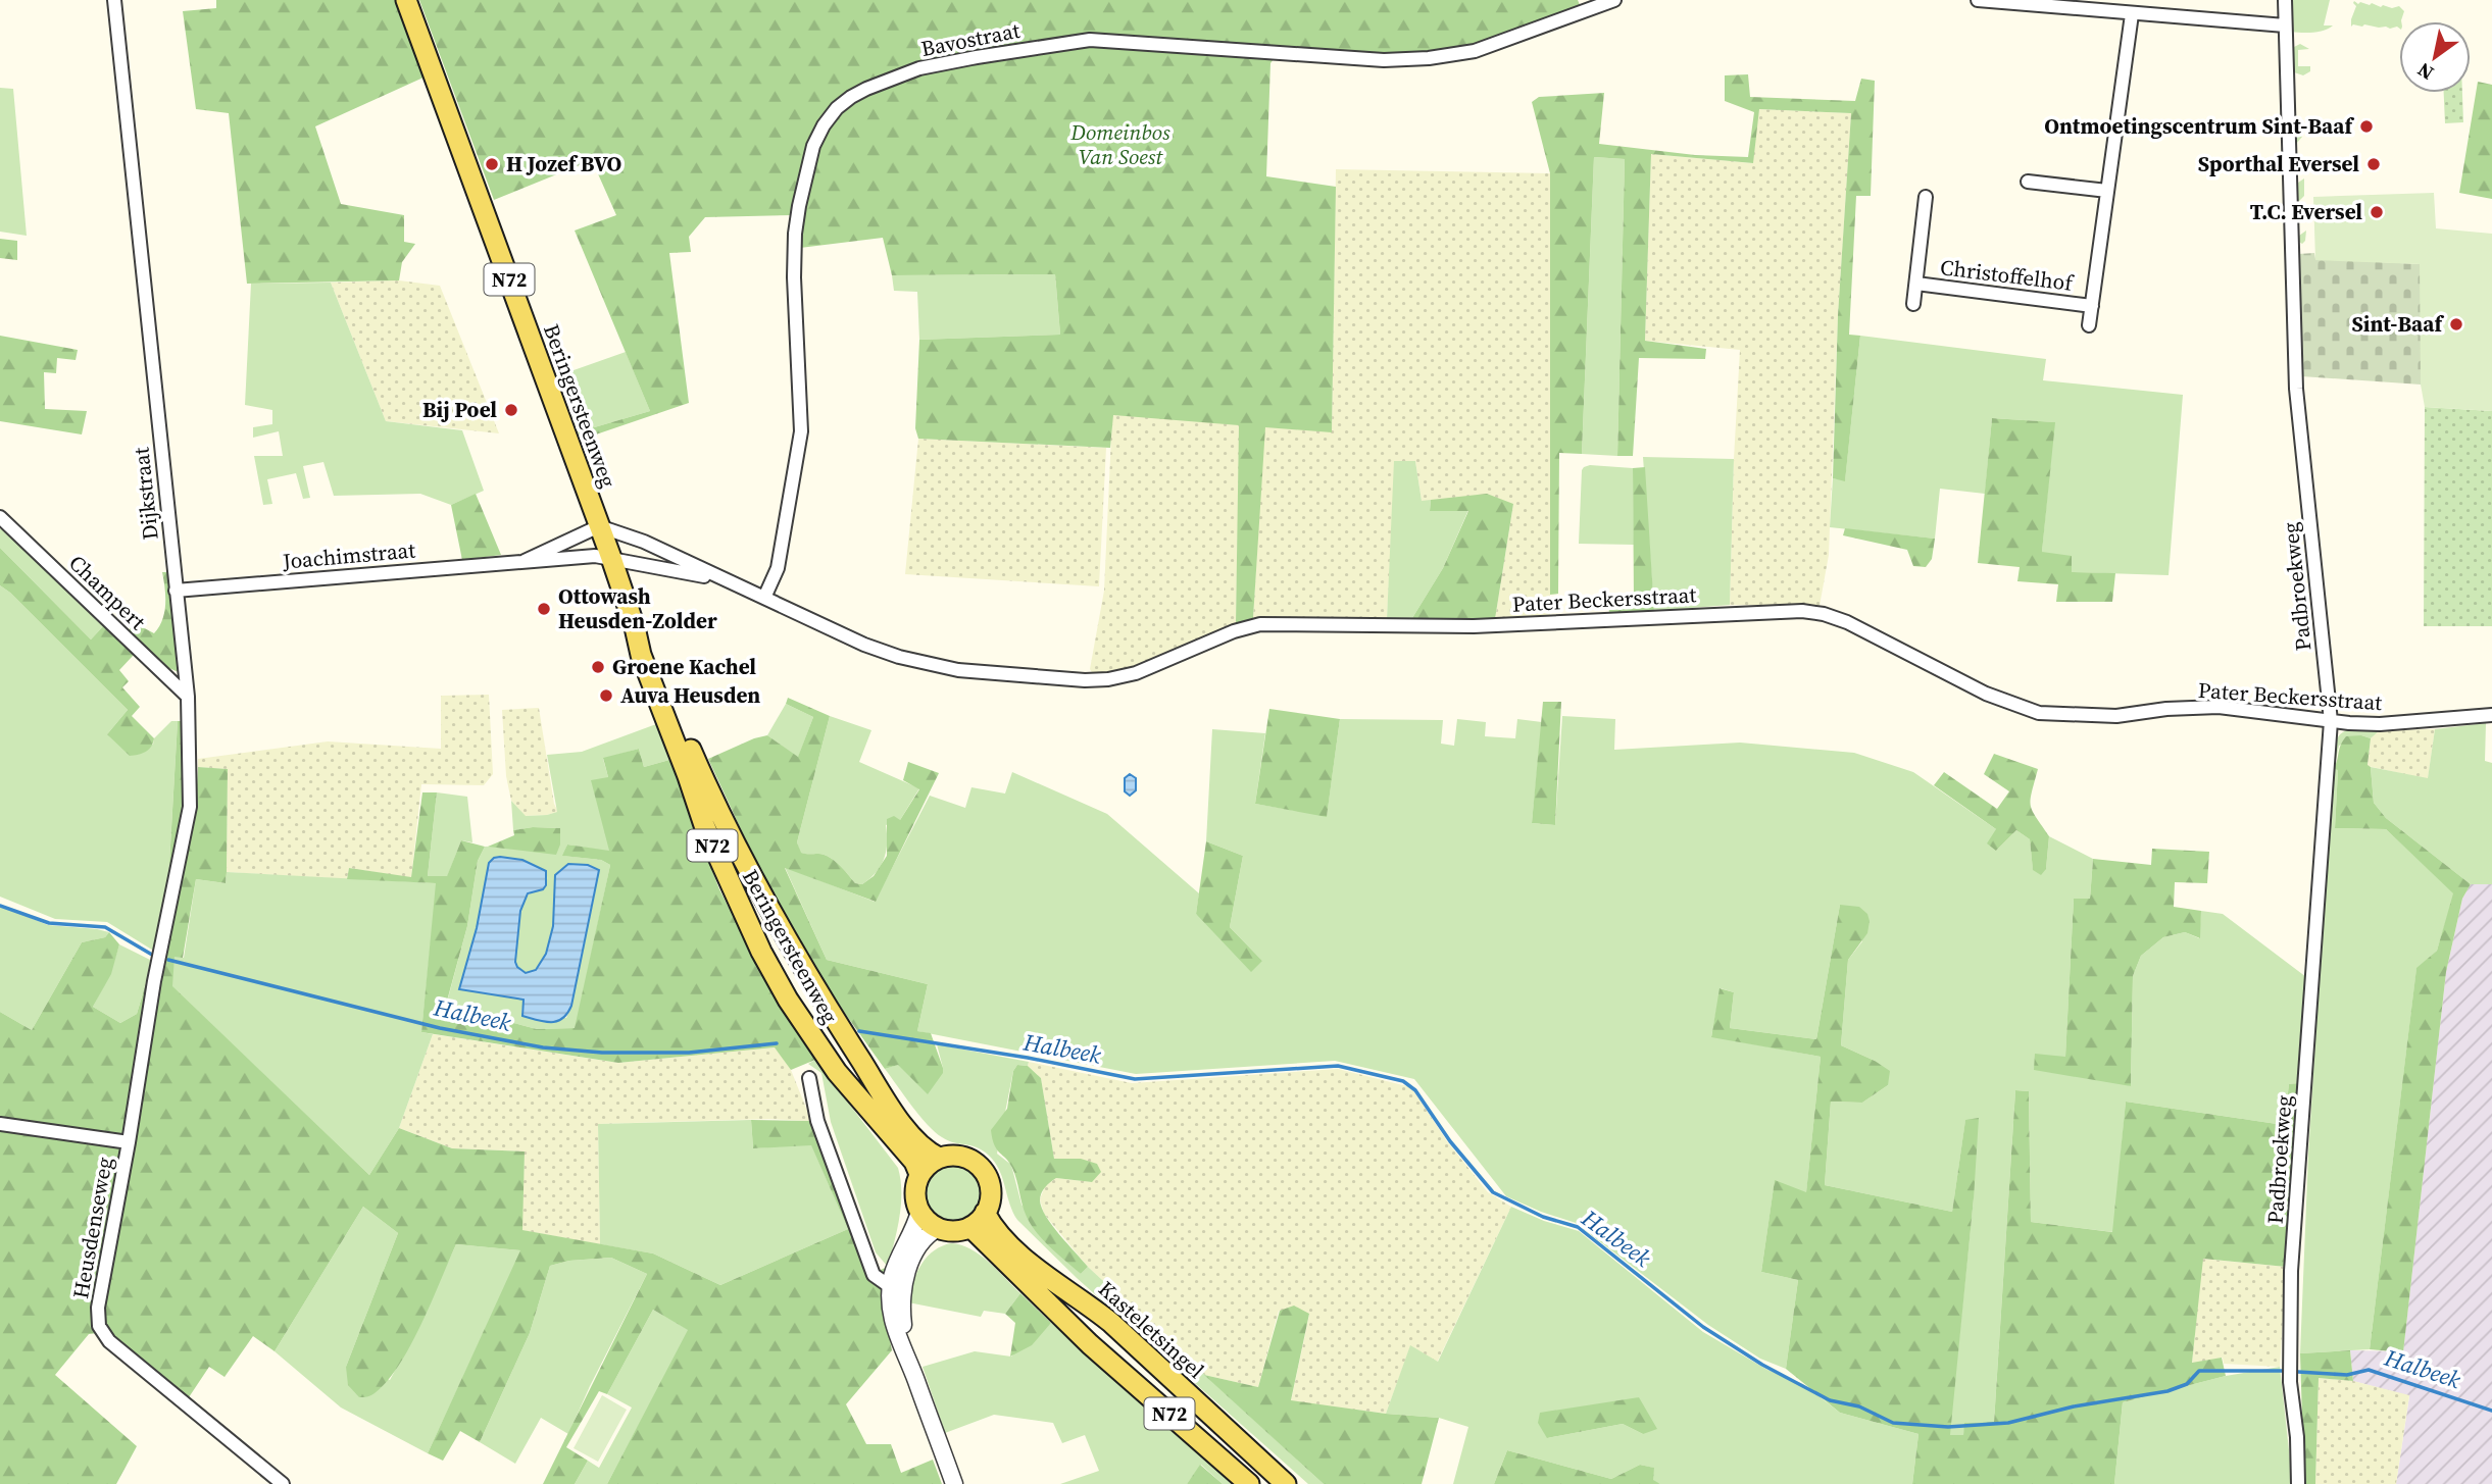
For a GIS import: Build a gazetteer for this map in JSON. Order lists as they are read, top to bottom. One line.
{"streets":{"main road":["N72","Beringersteenweg","Kasteletsingel"],"street":["Bavostraat","Christoffelhof","Dijkstraat","Joachimstraat","Padbroekweg","Champert","Pater Beckersstraat","Heusdenseweg"]},"crossings":[["Bavostraat","Pater Beckersstraat"],["N72","Beringersteenweg"],["N72","Kasteletsingel"],["Beringersteenweg","Joachimstraat"],["Beringersteenweg","Pater Beckersstraat"],["Dijkstraat","Joachimstraat"],["Dijkstraat","Champert"],["Dijkstraat","Heusdenseweg"],["Joachimstraat","Pater Beckersstraat"],["Padbroekweg","Pater Beckersstraat"]],"water":["Halbeek"],"parks":["Domeinbos Van Soest"],"places":["Ontmoetingscentrum Sint-Baaf","H Jozef BVO","Sporthal Eversel","T.C. Eversel","Sint-Baaf","Bij Poel","Ottowash Heusden-Zolder","Groene Kachel","Auva Heusden"],"north":"bottom left"}
